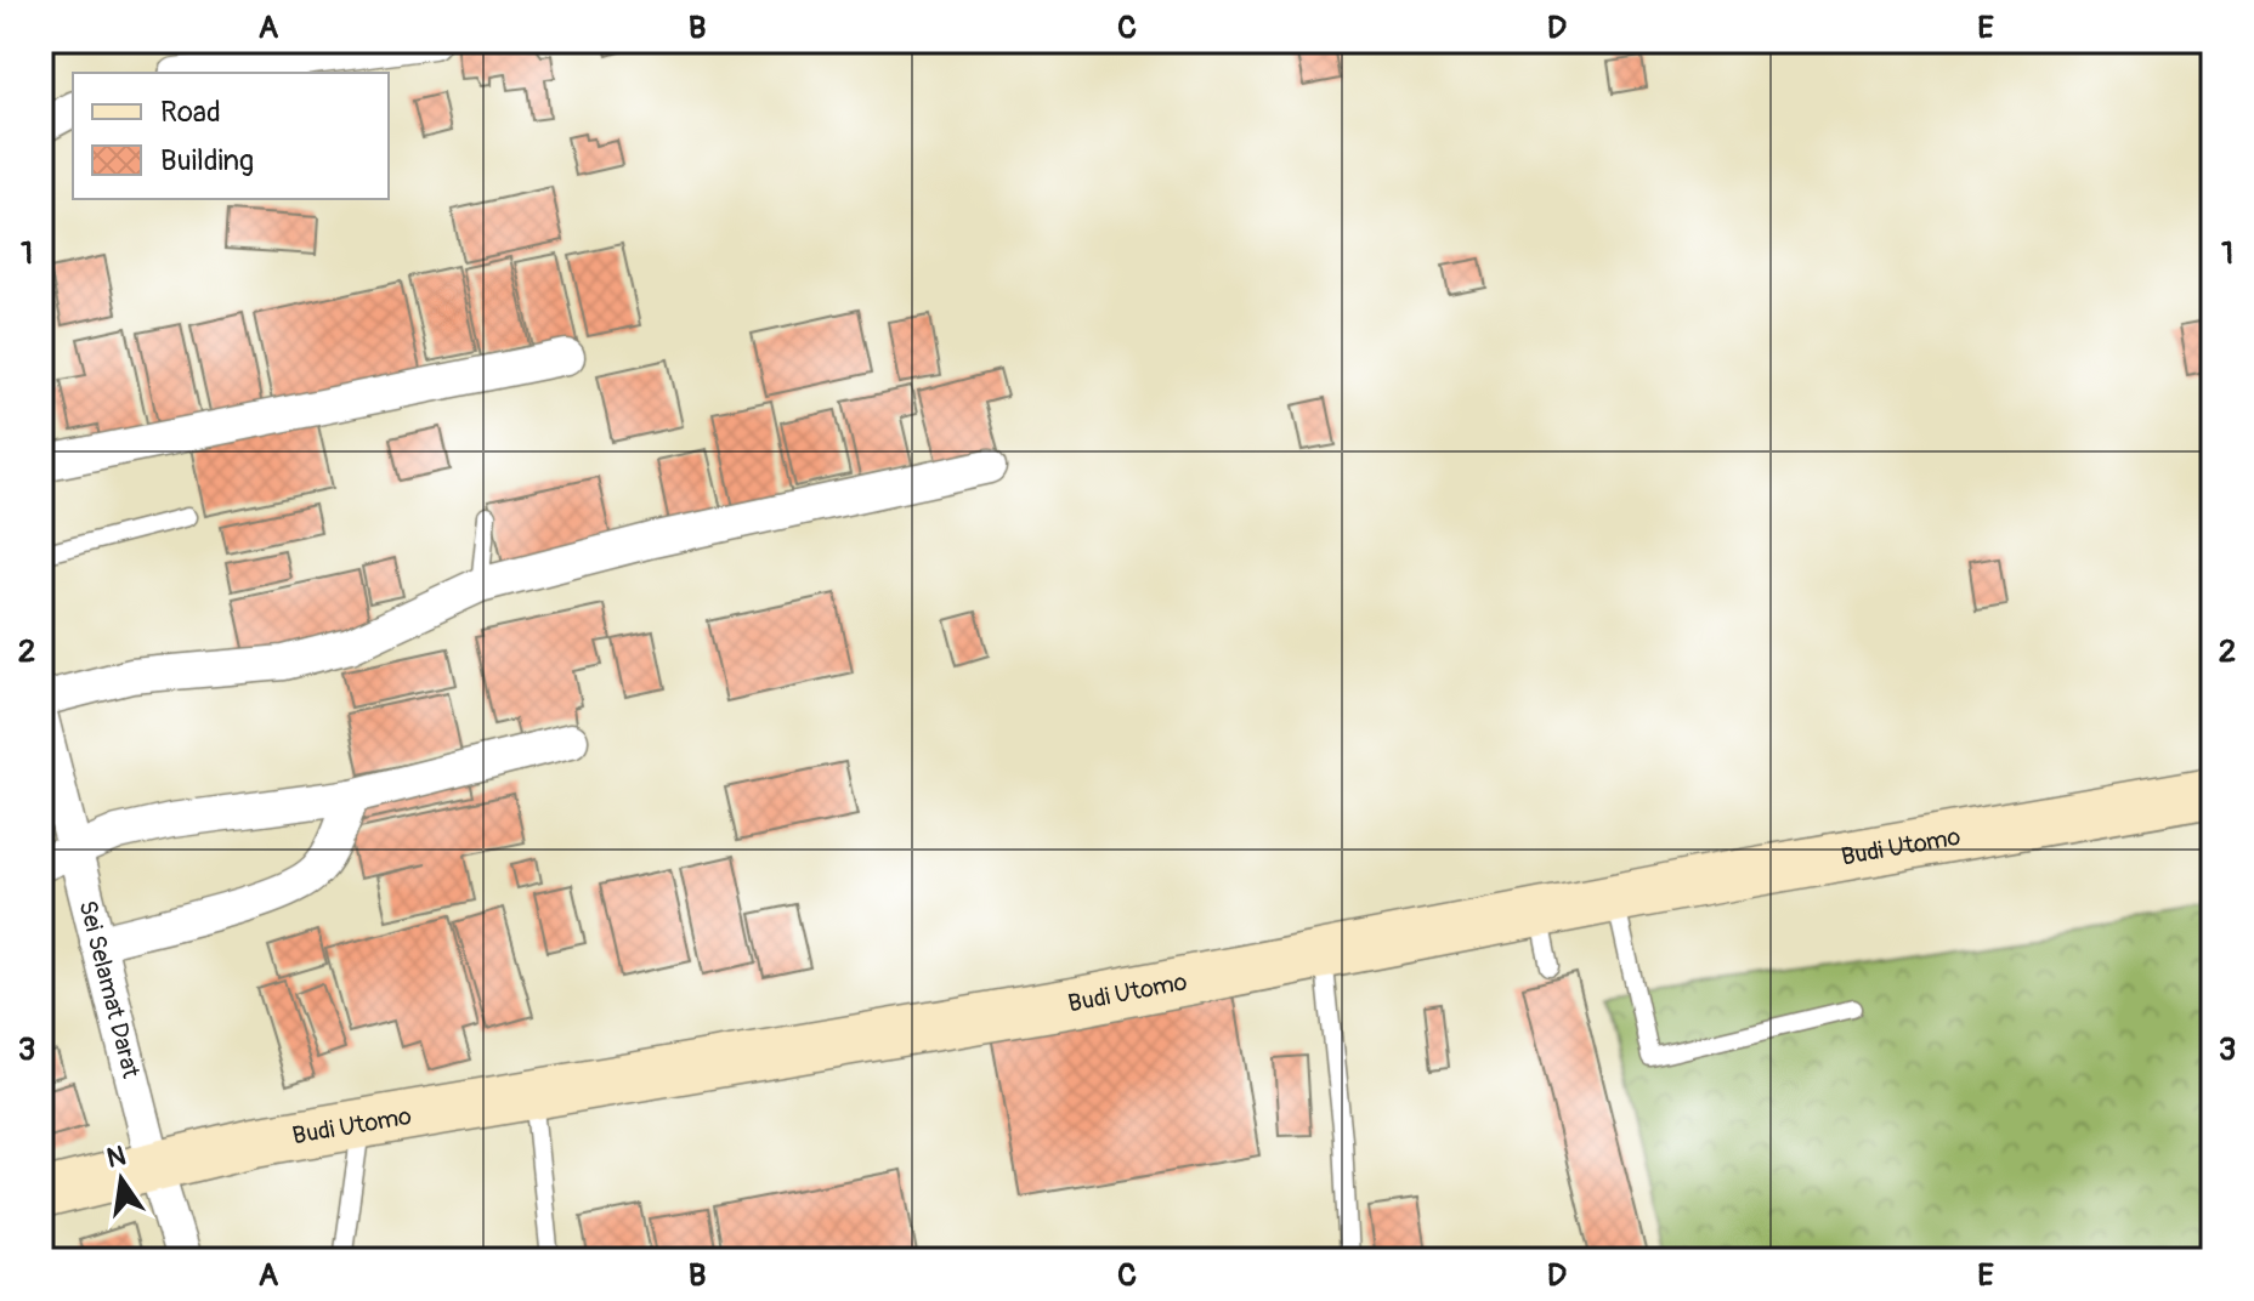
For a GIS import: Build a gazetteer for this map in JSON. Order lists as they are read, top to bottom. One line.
{"streets":{"street":["Budi Utomo","Sei Selamat Darat"]},"crossings":[["Budi Utomo","Sei Selamat Darat"]],"legend":["Road","Building"],"north":"top","grid":{"columns":["A","B","C","D","E"],"rows":["1","2","3"]}}
